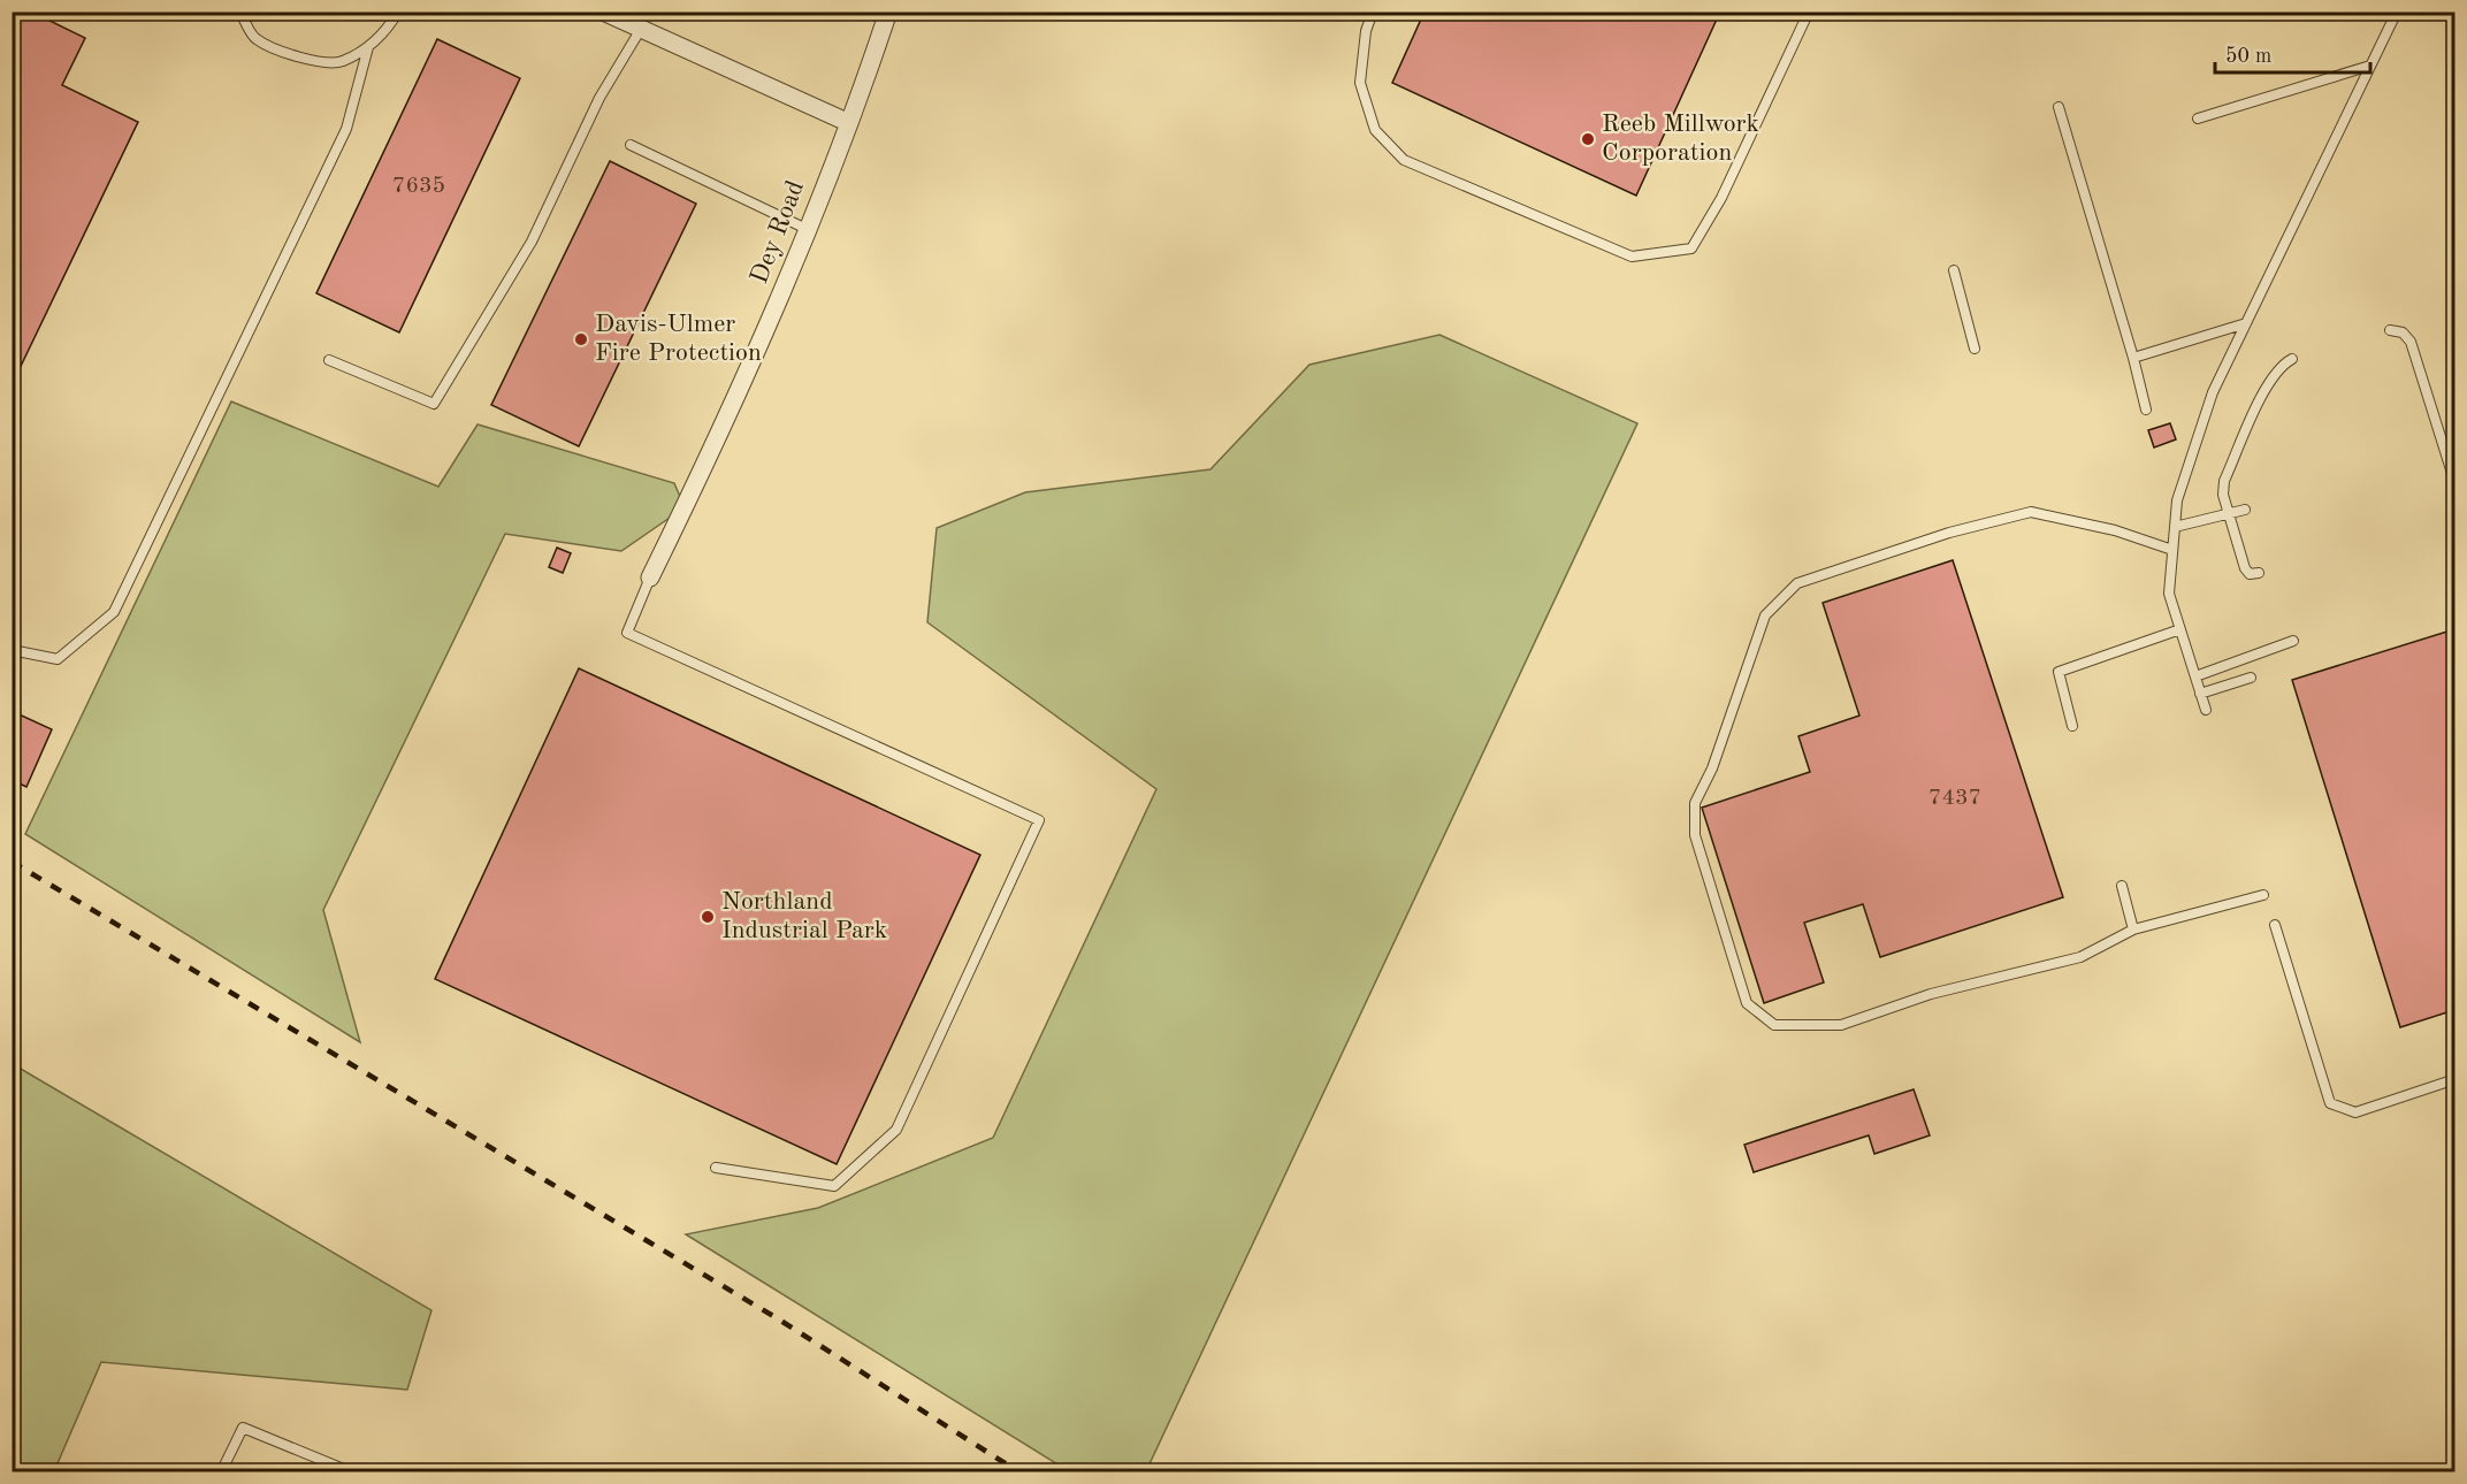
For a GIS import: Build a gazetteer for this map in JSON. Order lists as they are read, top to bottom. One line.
{"streets":{"street":["Dey Road"]},"places":["Reeb Millwork Corporation","Davis-Ulmer Fire Protection","Northland Industrial Park"],"house_numbers":["7635","7437"],"scale_bar":"50 m"}
